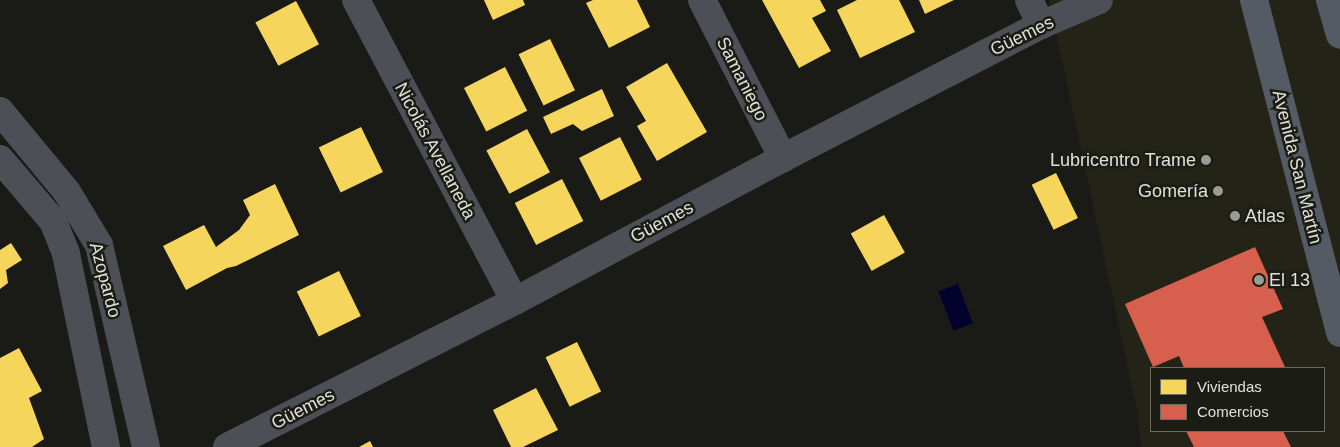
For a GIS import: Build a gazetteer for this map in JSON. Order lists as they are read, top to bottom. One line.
{"streets":{"main road":["Avenida San Martín"],"street":["Güemes","Samaniego","Nicolás Avellaneda","Azopardo"]},"crossings":[["Güemes","Samaniego"],["Güemes","Nicolás Avellaneda"]],"places":["Lubricentro Trame","Gomería","Atlas","El 13"],"legend":["Viviendas","Comercios"]}
